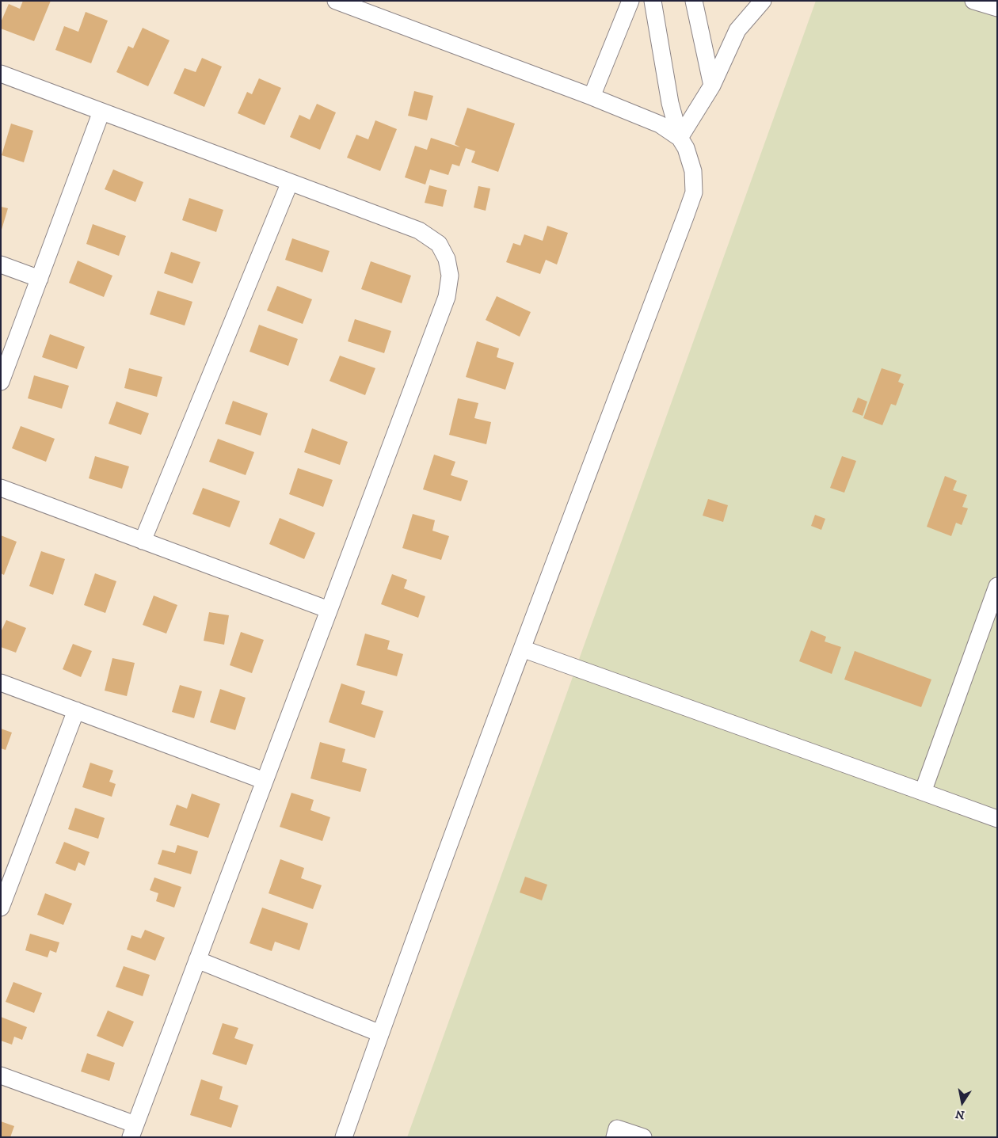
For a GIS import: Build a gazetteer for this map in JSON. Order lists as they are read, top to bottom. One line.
{"north":"bottom"}
